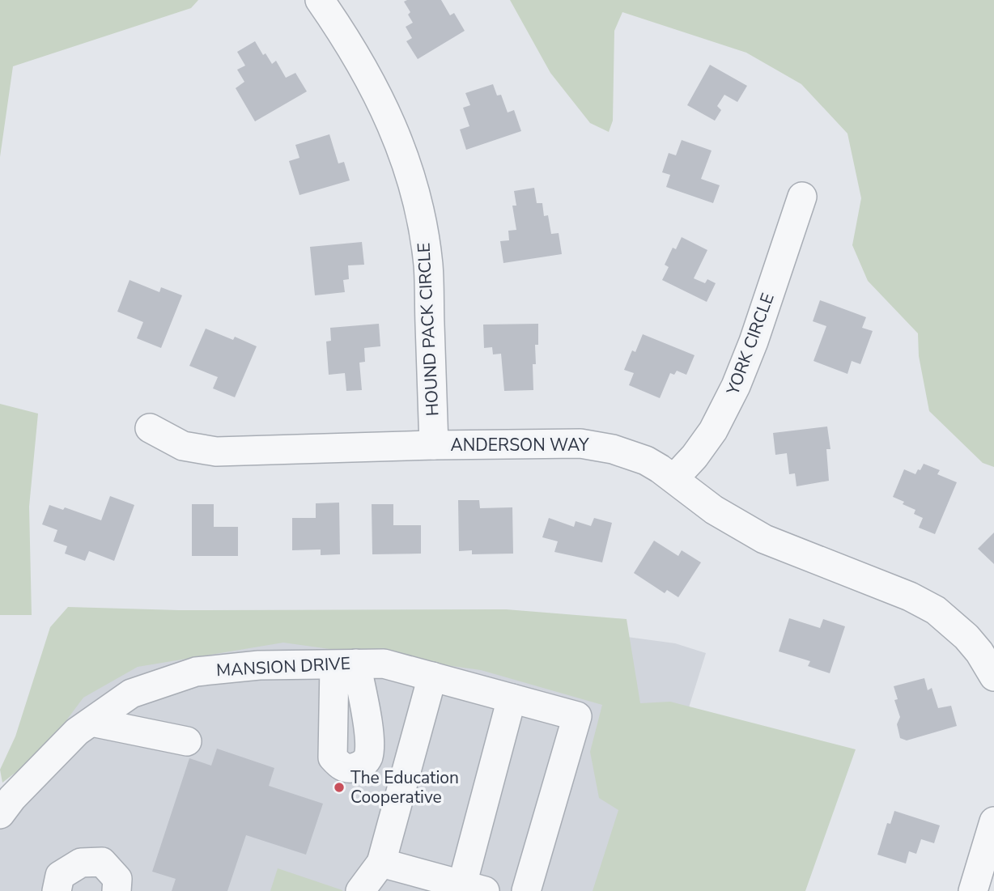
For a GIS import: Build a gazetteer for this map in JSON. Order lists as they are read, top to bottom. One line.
{"streets":{"street":["HOUND PACK CIRCLE","YORK CIRCLE","ANDERSON WAY","MANSION DRIVE"]},"crossings":[["HOUND PACK CIRCLE","ANDERSON WAY"],["YORK CIRCLE","ANDERSON WAY"]],"places":["The Education Cooperative"]}
